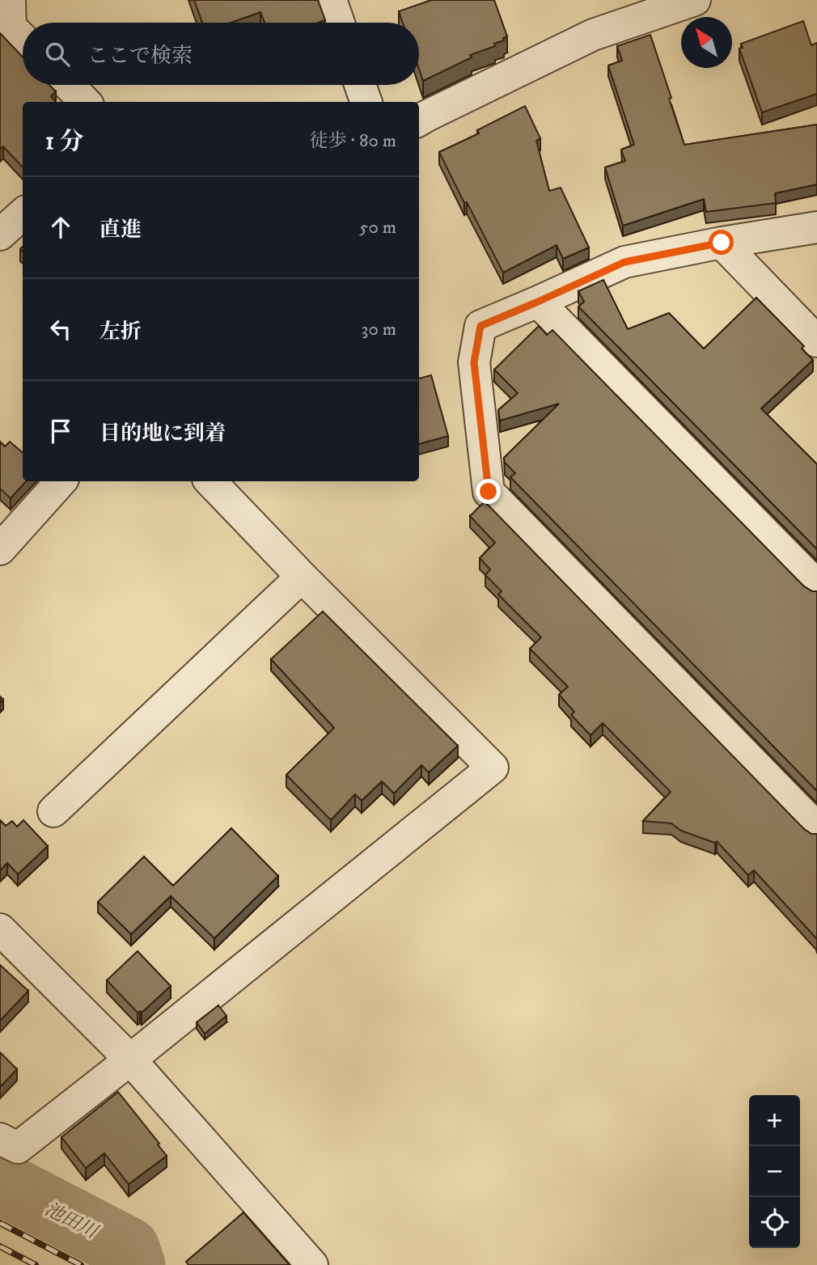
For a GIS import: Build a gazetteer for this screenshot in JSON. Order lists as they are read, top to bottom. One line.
{"water":["池田川"],"north":"top left","page":{"search":"ここで検索","heading":["1 分","徒歩 · 80 m"],"list":[["直進","50 m"],["左折","30 m"],"目的地に到着"],"map_buttons":["+","−"]}}
